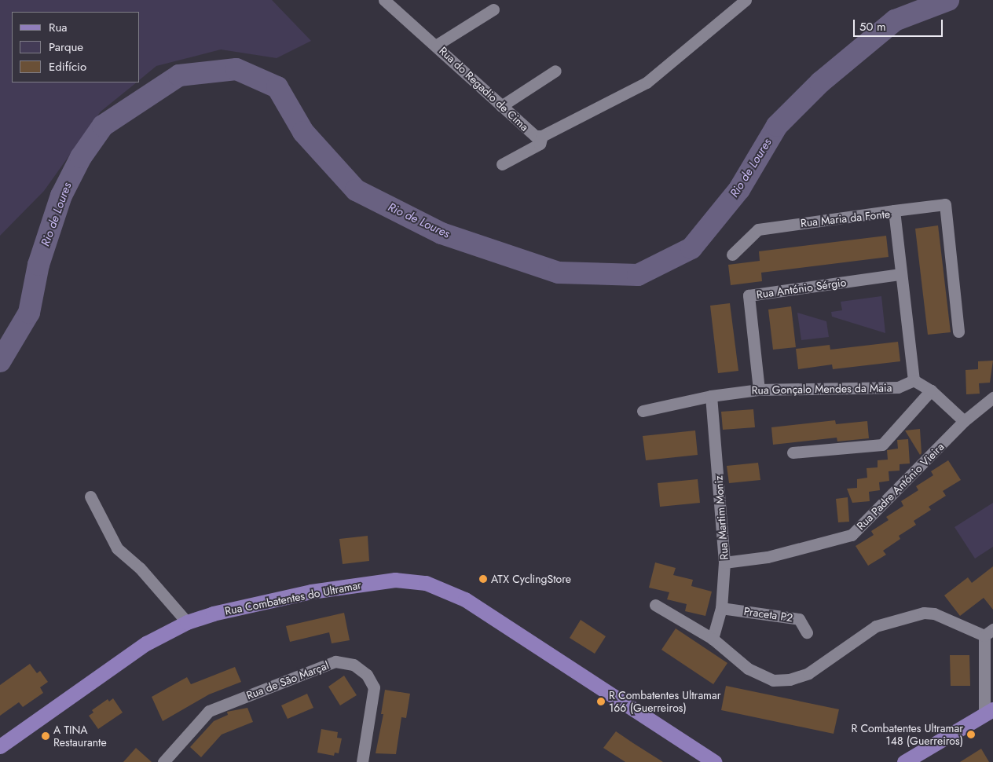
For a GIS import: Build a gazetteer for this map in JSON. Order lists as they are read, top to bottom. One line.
{"streets":{"main road":["Rua Combatentes do Ultramar"],"street":["Rua do Regadio de Cima","Rua Maria da Fonte","Rua António Sérgio","Rua Gonçalo Mendes da Maia","Rua Padre António Vieira","Rua Martim Moniz","Praceta P2","Rua de São Marçal"]},"crossings":[["Rua Maria da Fonte","Rua António Sérgio"],["Rua Maria da Fonte","Rua Gonçalo Mendes da Maia"],["Rua António Sérgio","Rua Gonçalo Mendes da Maia"],["Rua Gonçalo Mendes da Maia","Rua Martim Moniz"],["Rua Padre António Vieira","Rua Martim Moniz"],["Rua Martim Moniz","Praceta P2"]],"water":["Rio de Loures"],"places":["ATX CyclingStore","R Combatentes Ultramar 166 (Guerreiros)","R Combatentes Ultramar 148 (Guerreiros)","A TINA Restaurante"],"legend":["Rua","Parque","Edifício"],"scale_bar":"50 m"}
